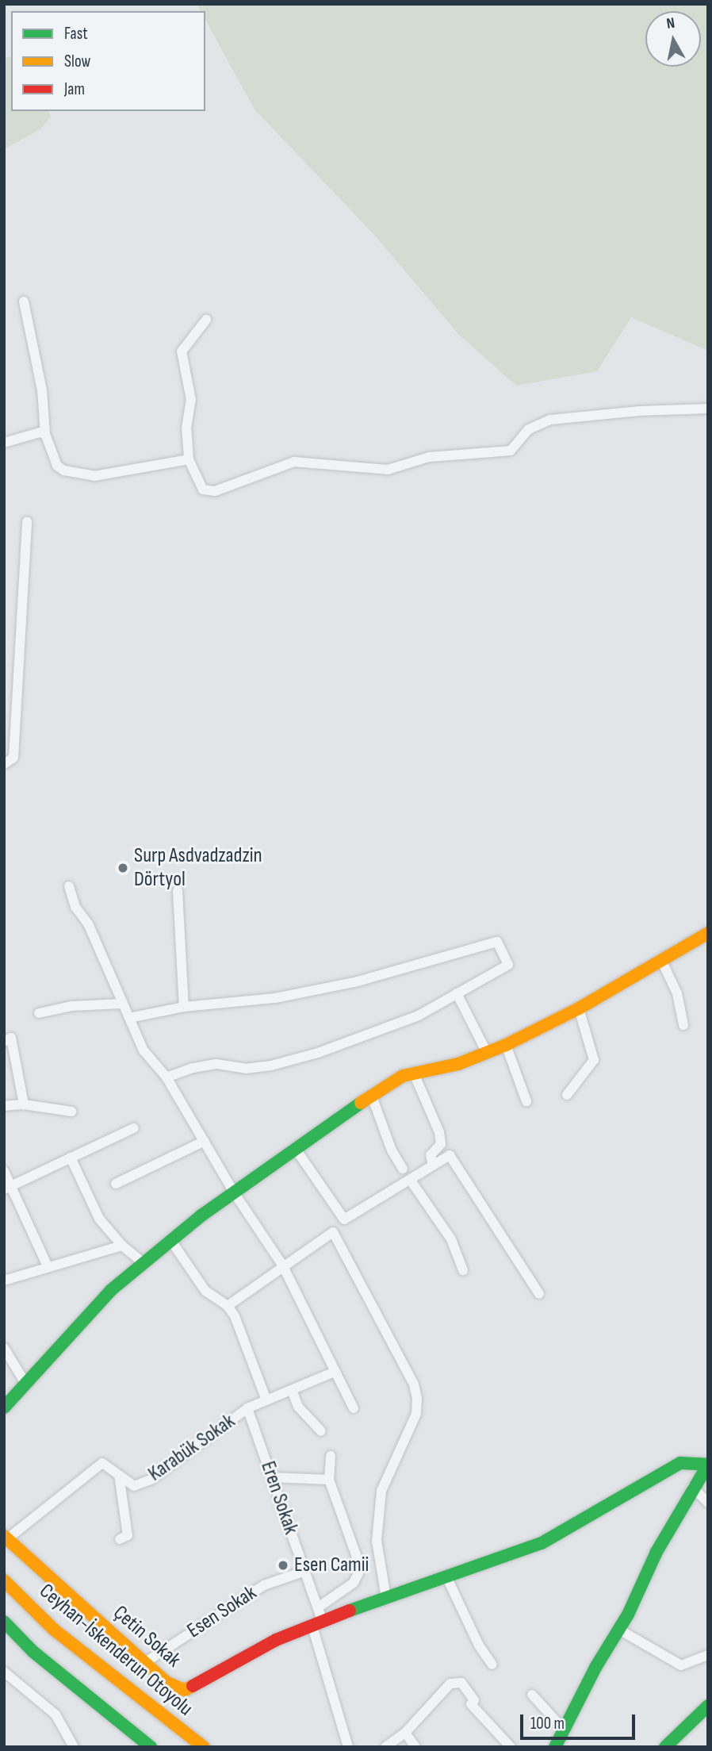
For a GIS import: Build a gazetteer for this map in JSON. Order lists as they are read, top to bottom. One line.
{"streets":{"main road":["Çetin Sokak","Ceyhan-İskenderun Otoyolu"],"street":["Karabük Sokak","Eren Sokak","Esen Sokak"]},"crossings":[["Karabük Sokak","Eren Sokak"],["Karabük Sokak","Çetin Sokak"],["Eren Sokak","Esen Sokak"],["Eren Sokak","Çetin Sokak"],["Esen Sokak","Çetin Sokak"]],"places":["Surp Asdvadzadzin Dörtyol","Esen Camii"],"legend":["Fast","Slow","Jam"],"scale_bar":"100 m","north":"top"}
